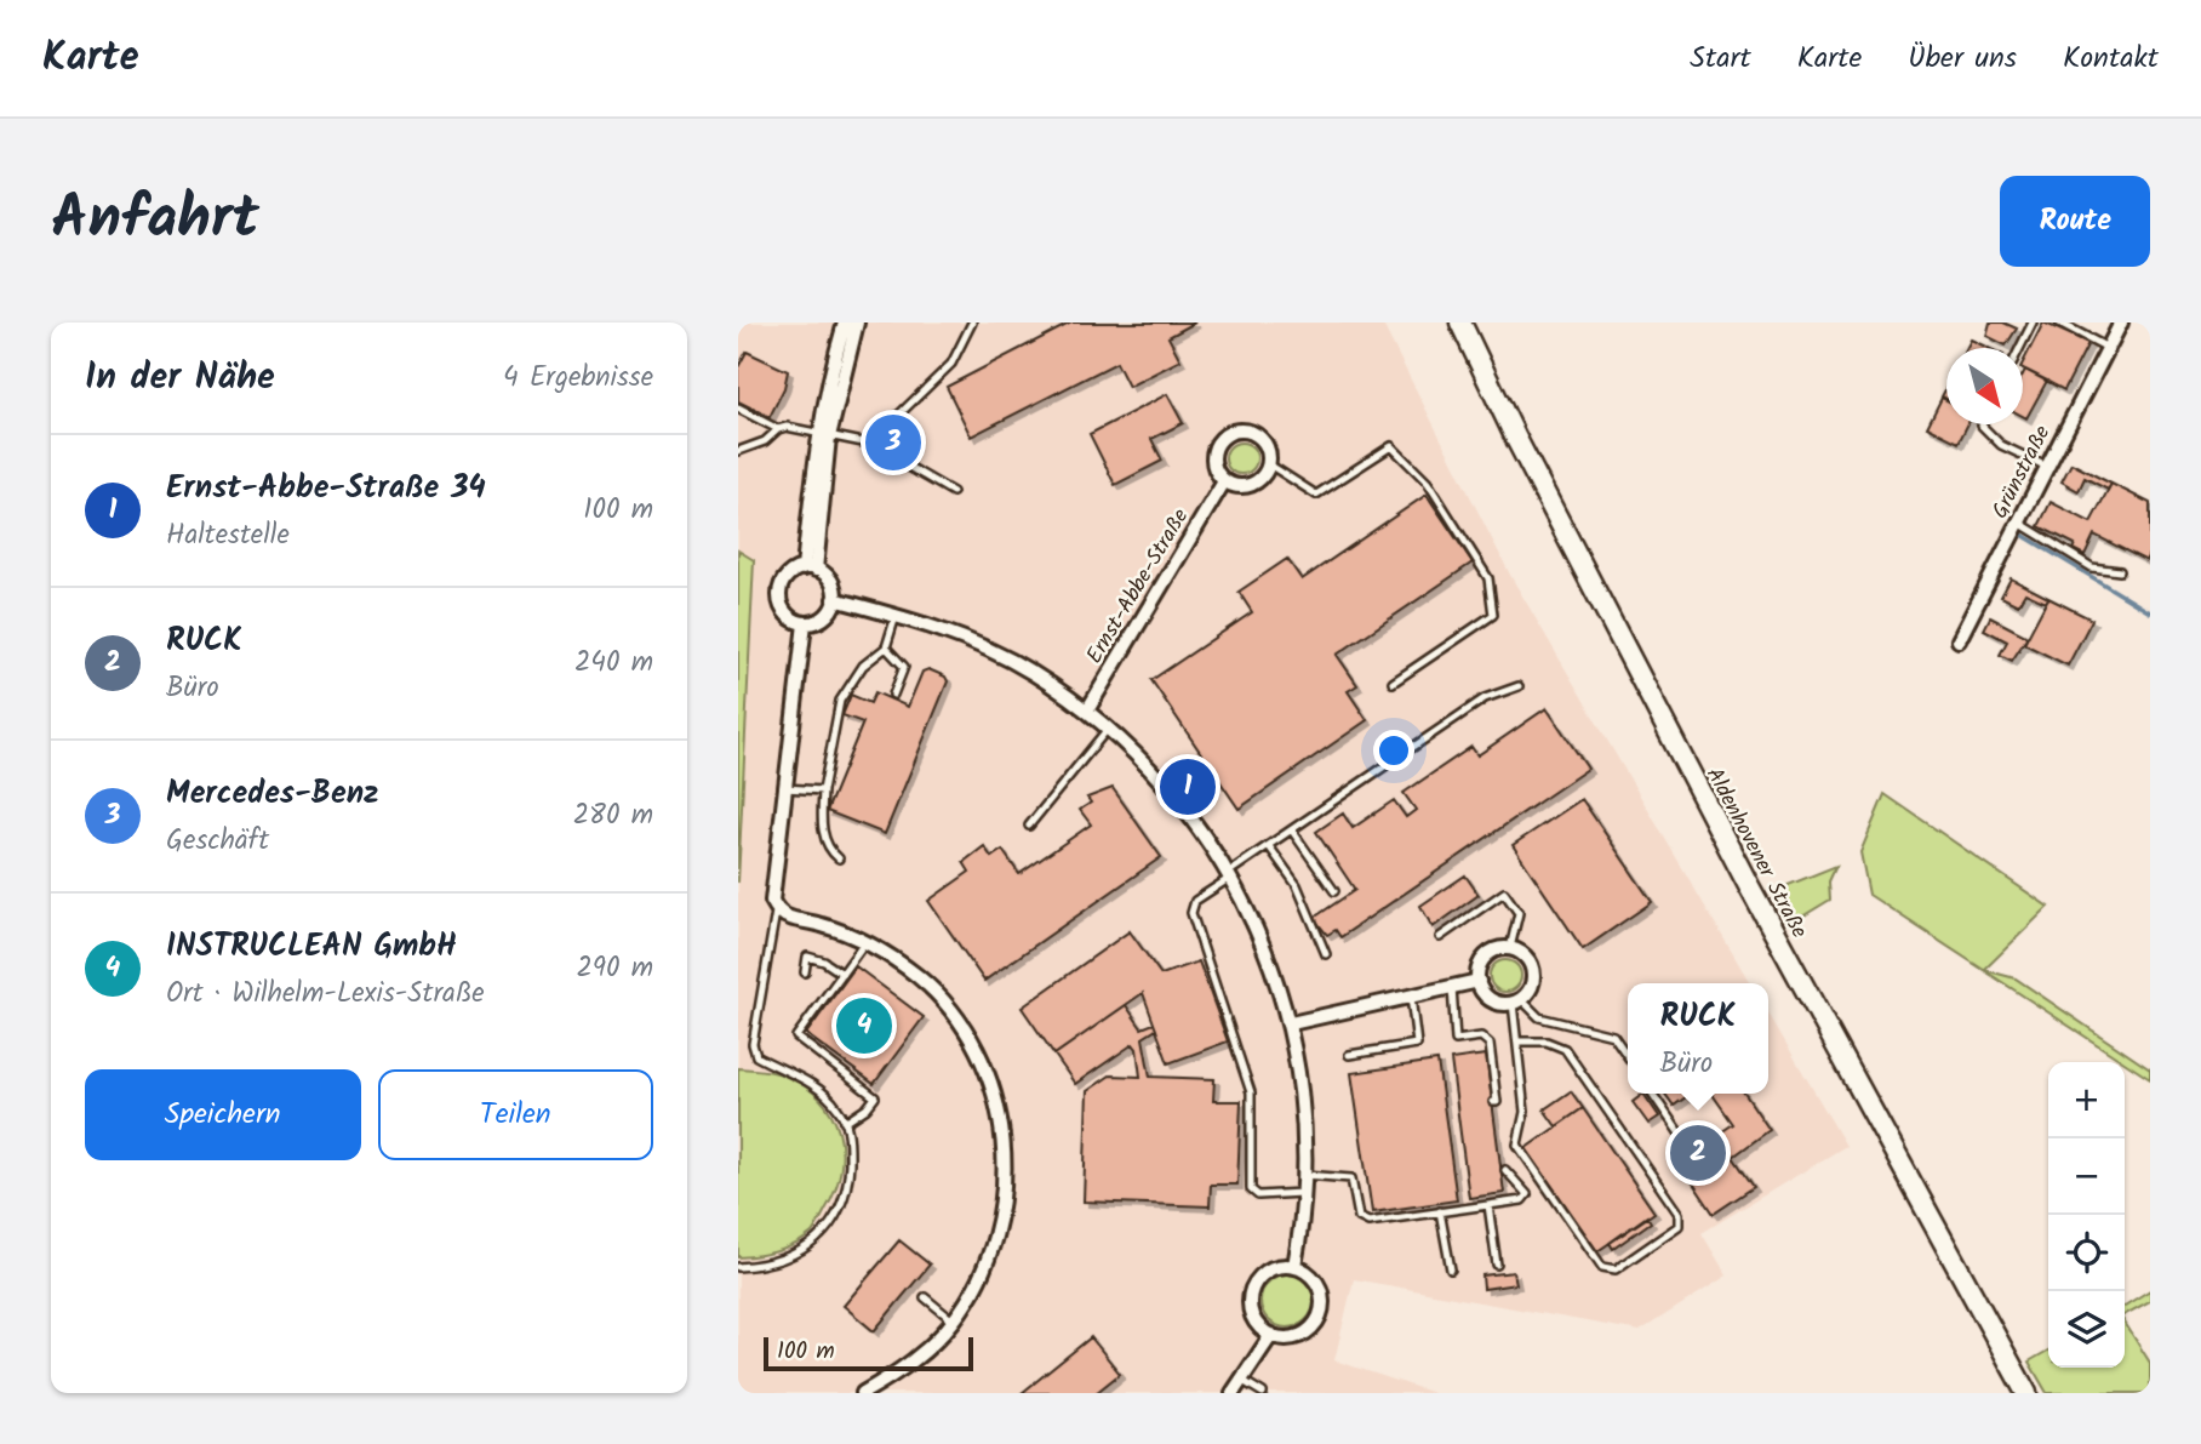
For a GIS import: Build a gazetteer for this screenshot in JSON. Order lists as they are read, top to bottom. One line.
{"streets":{"main road":["Aldenhovener Straße"],"street":["Grünstraße","Ernst-Abbe-Straße"]},"scale_bar":"100 m","north":"bottom right","page":{"header":"Karte","nav":["Start","Karte","Über uns","Kontakt"],"title":"Anfahrt","buttons":["Route",["Speichern","Teilen"]],"heading":["In der Nähe","4 Ergebnisse"],"pins":["3","1","4","2"],"list":[{"mark":"1","name":"Ernst-Abbe-Straße 34","note":"Haltestelle","value":"100 m"},{"mark":"2","name":"RUCK","note":"Büro","value":"240 m"},{"mark":"3","name":"Mercedes-Benz","note":"Geschäft","value":"280 m"},{"mark":"4","name":"INSTRUCLEAN GmbH","note":"Ort · Wilhelm-Lexis-Straße","value":"290 m"}],"popup":["RUCK","Büro"],"map_buttons":["+","−"],"scale":"100 m"}}
